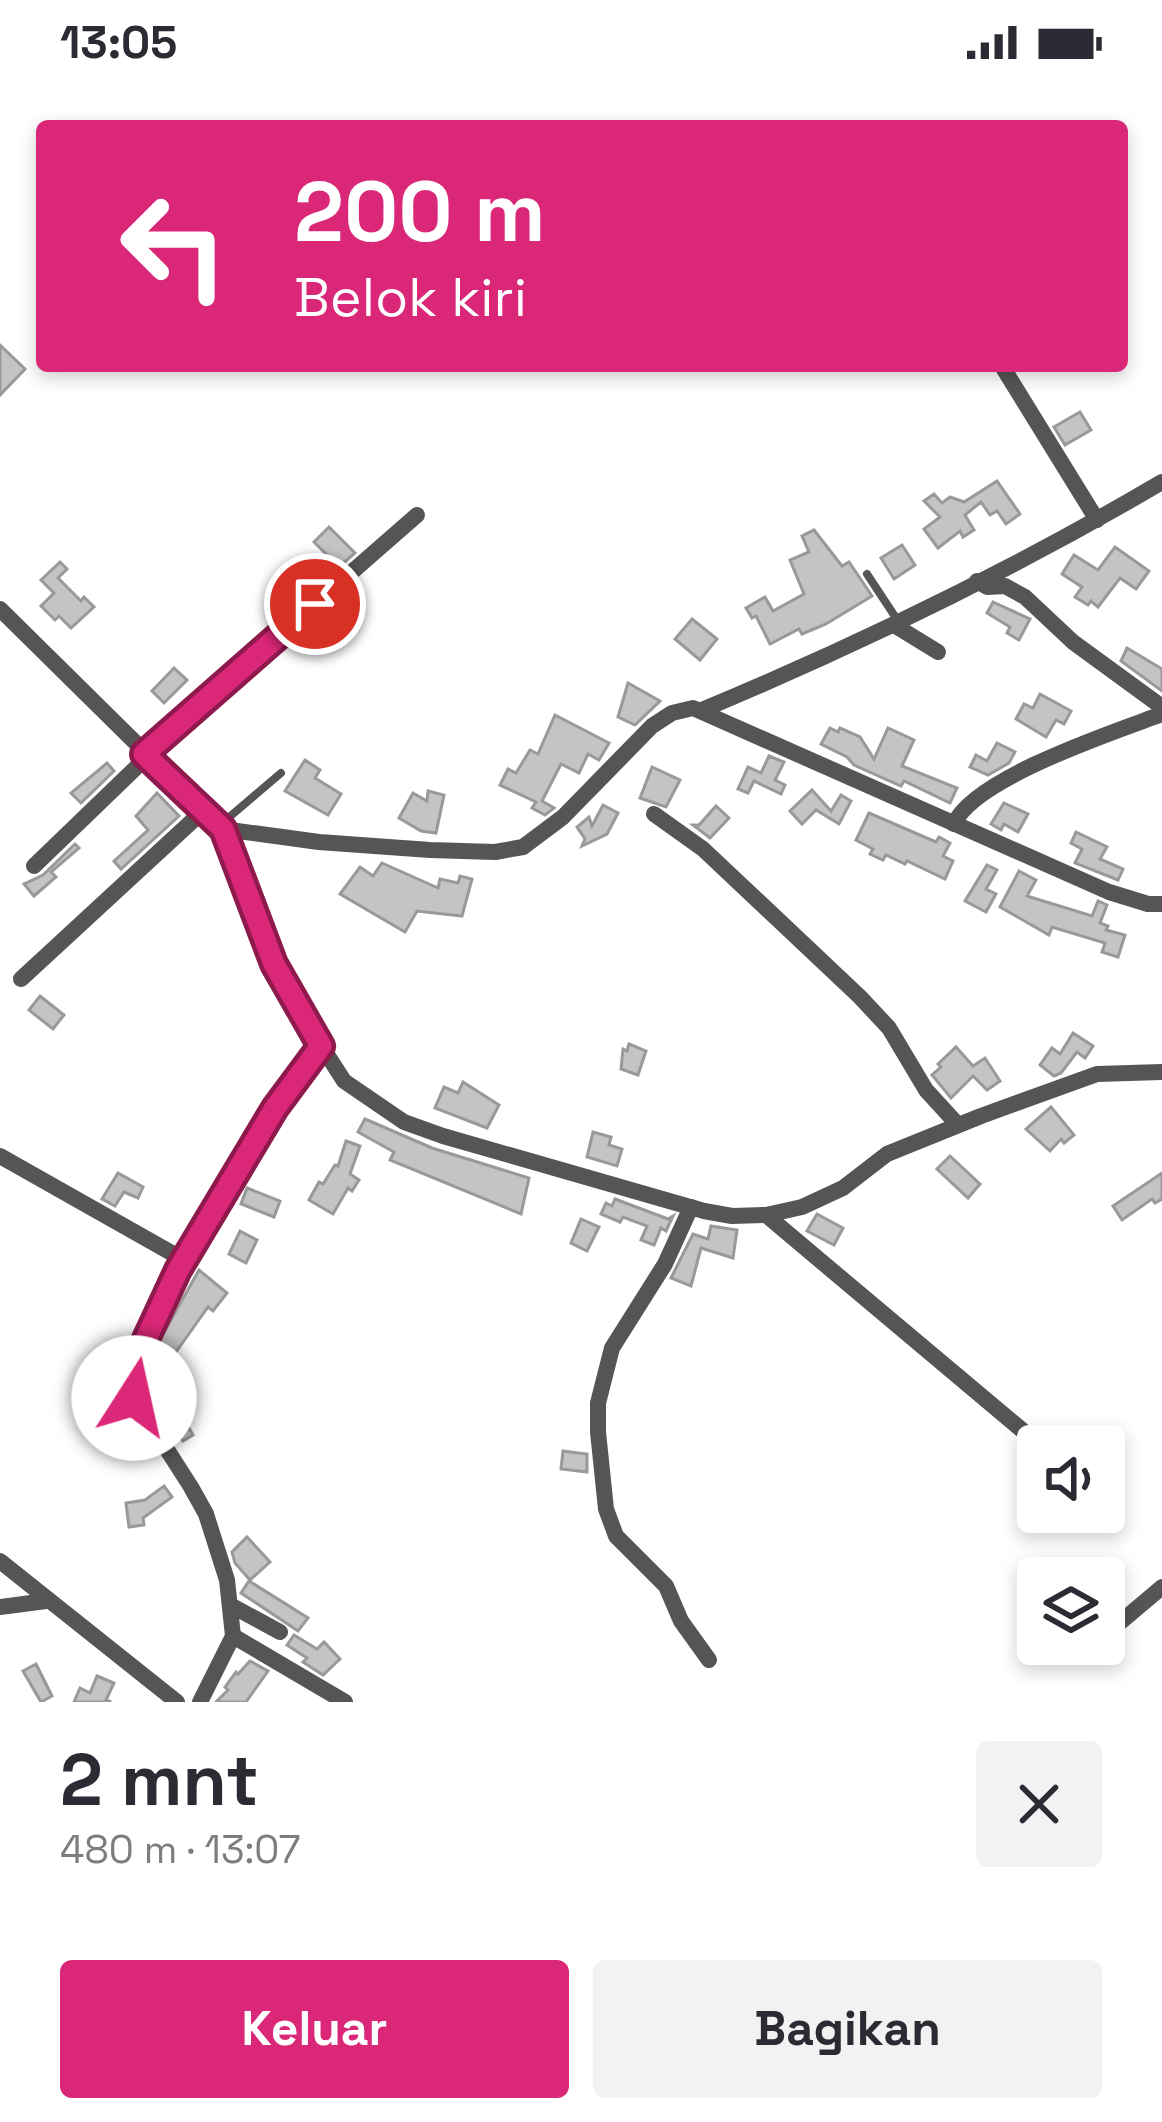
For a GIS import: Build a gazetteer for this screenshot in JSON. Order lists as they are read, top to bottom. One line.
{"page":{"status":"13:05","turn":["200 m","Belok kiri"],"heading":["2 mnt","480 m · 13:07"],"buttons":["Keluar","Bagikan"]}}
